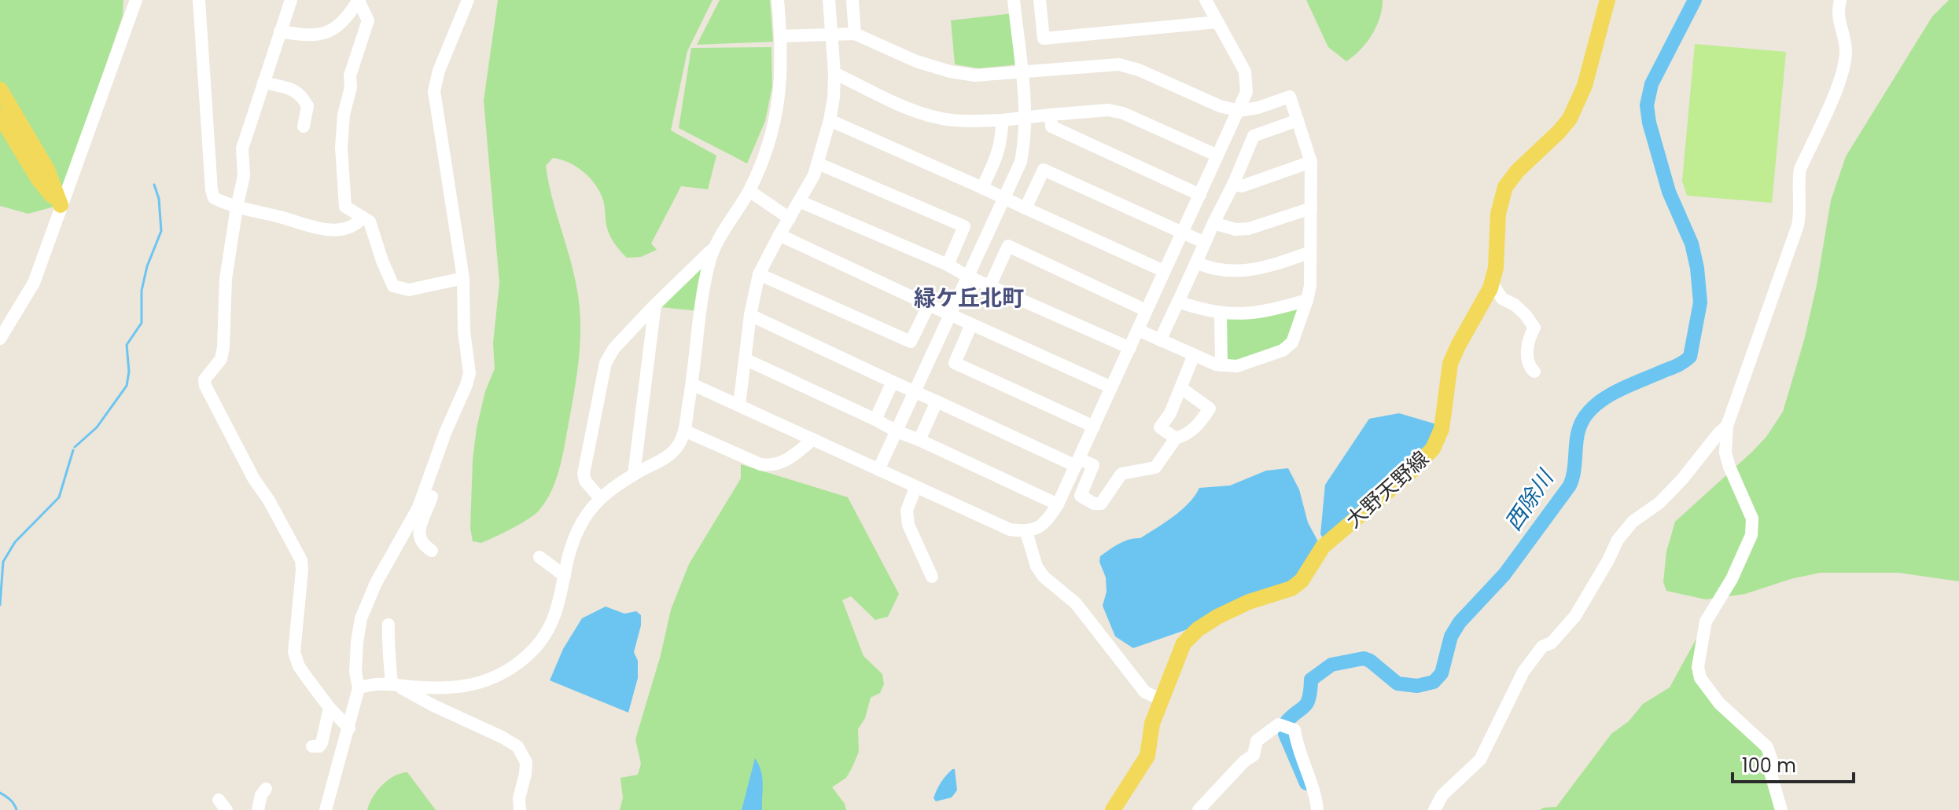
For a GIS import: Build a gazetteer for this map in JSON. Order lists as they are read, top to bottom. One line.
{"streets":{"main road":["大野天野線"]},"districts":["緑ケ丘北町"],"water":["西除川"],"scale_bar":"100 m"}
